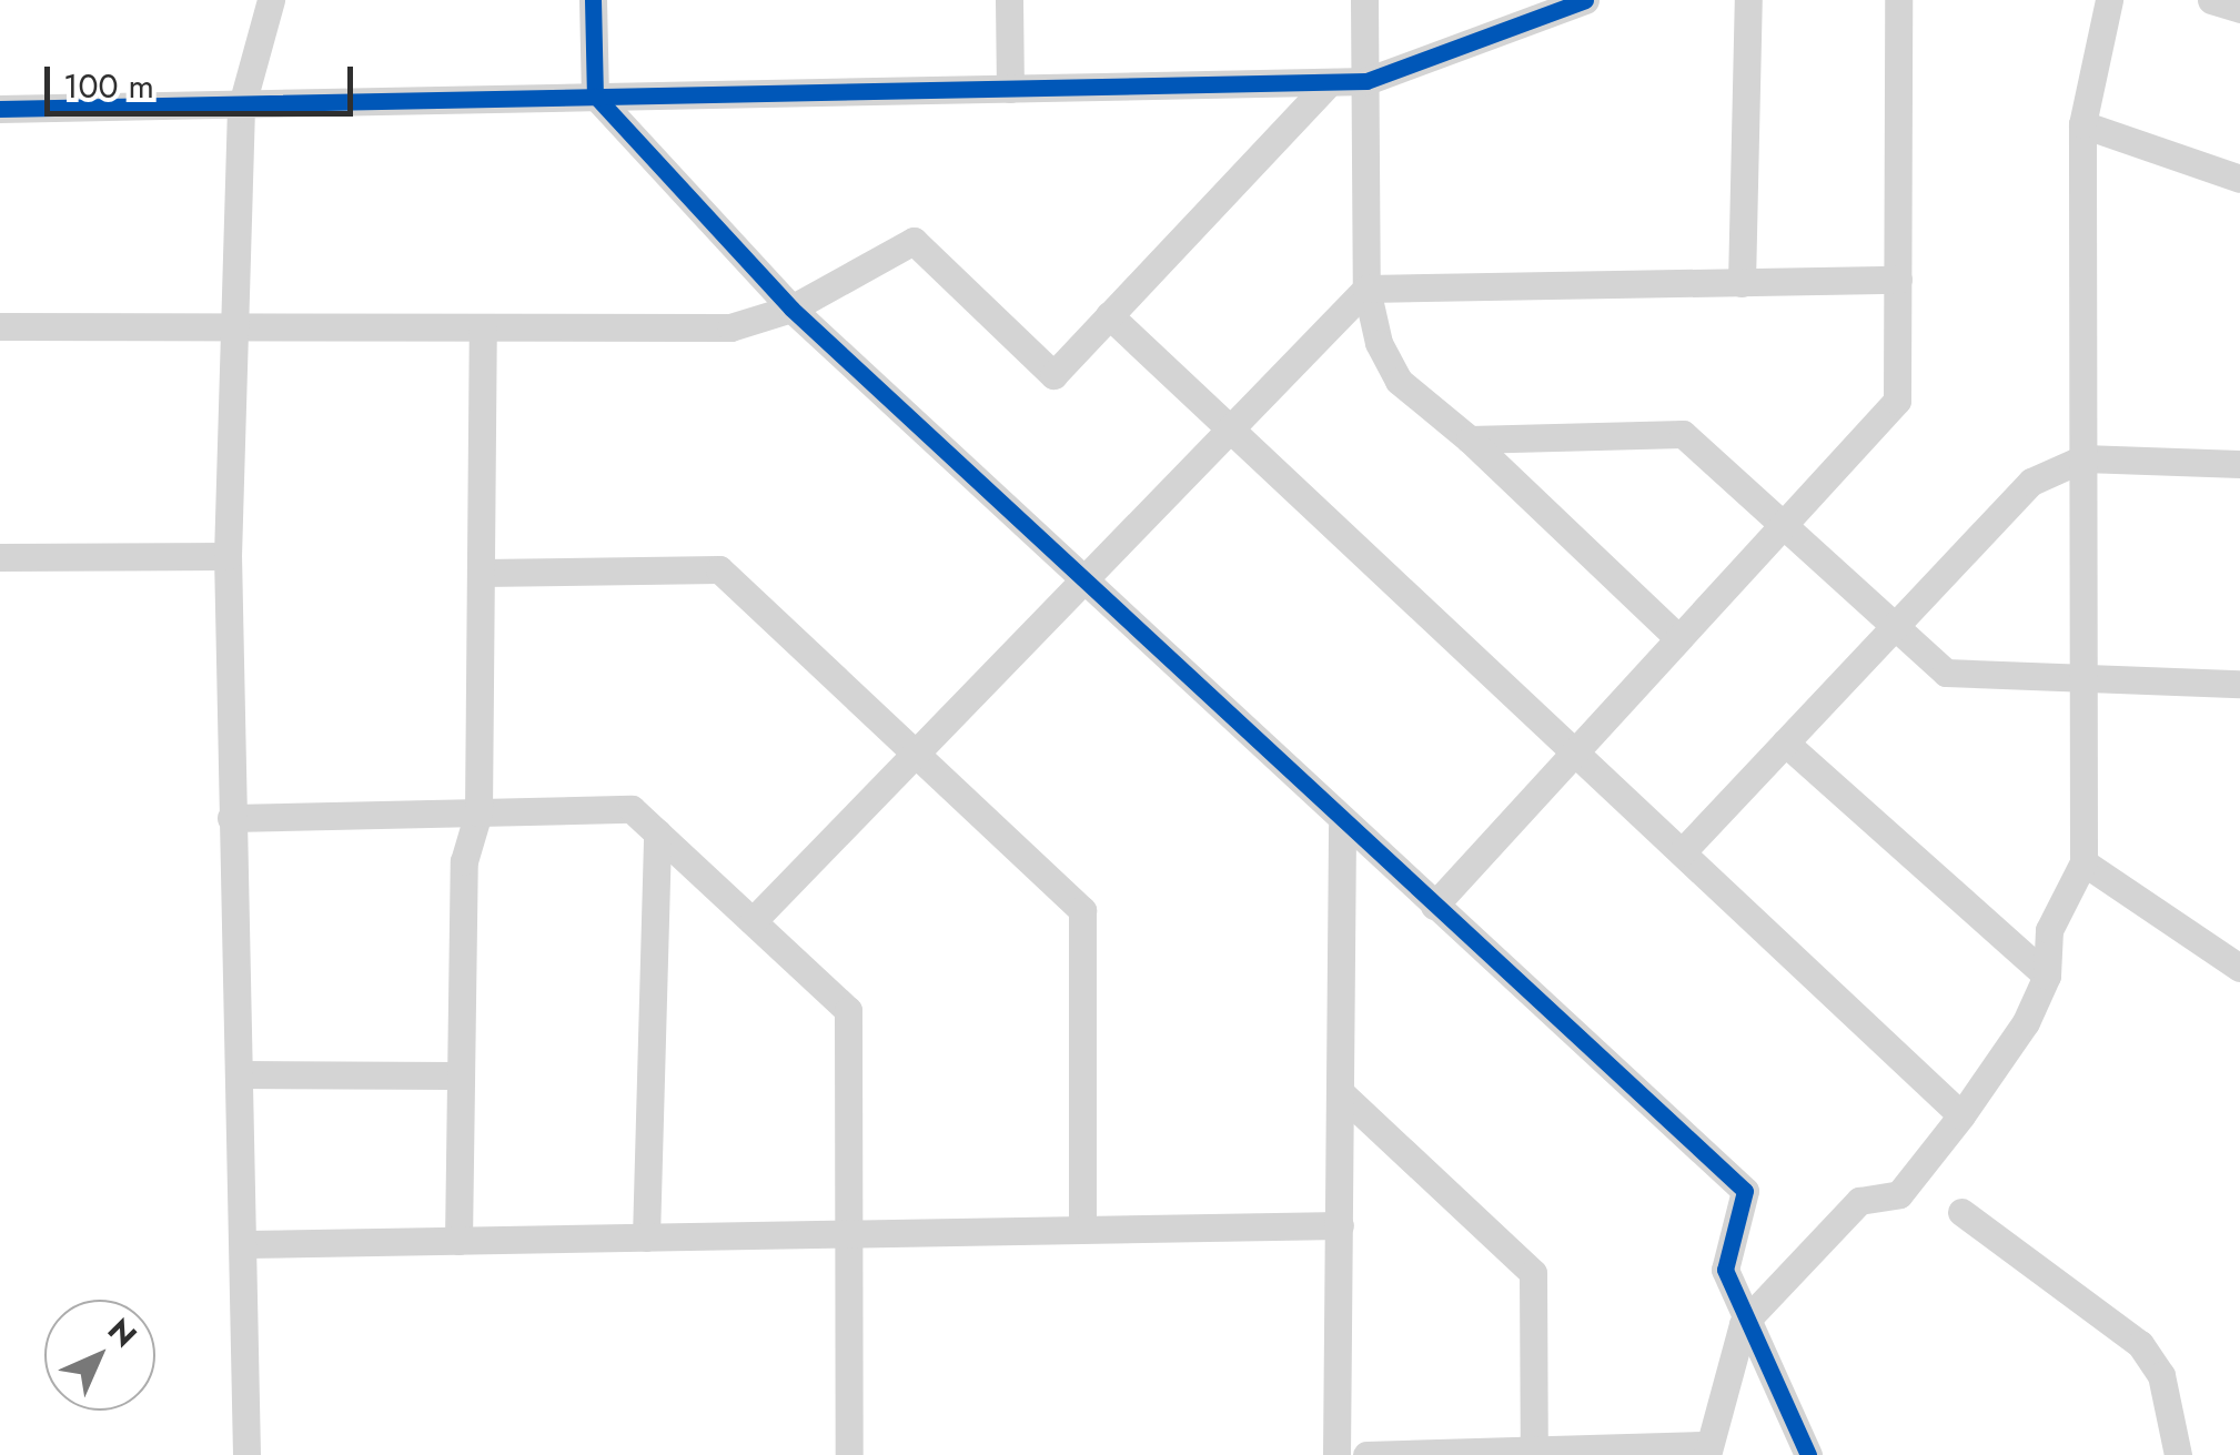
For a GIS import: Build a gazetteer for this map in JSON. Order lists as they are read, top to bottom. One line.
{"scale_bar":"100 m","north":"top right"}
